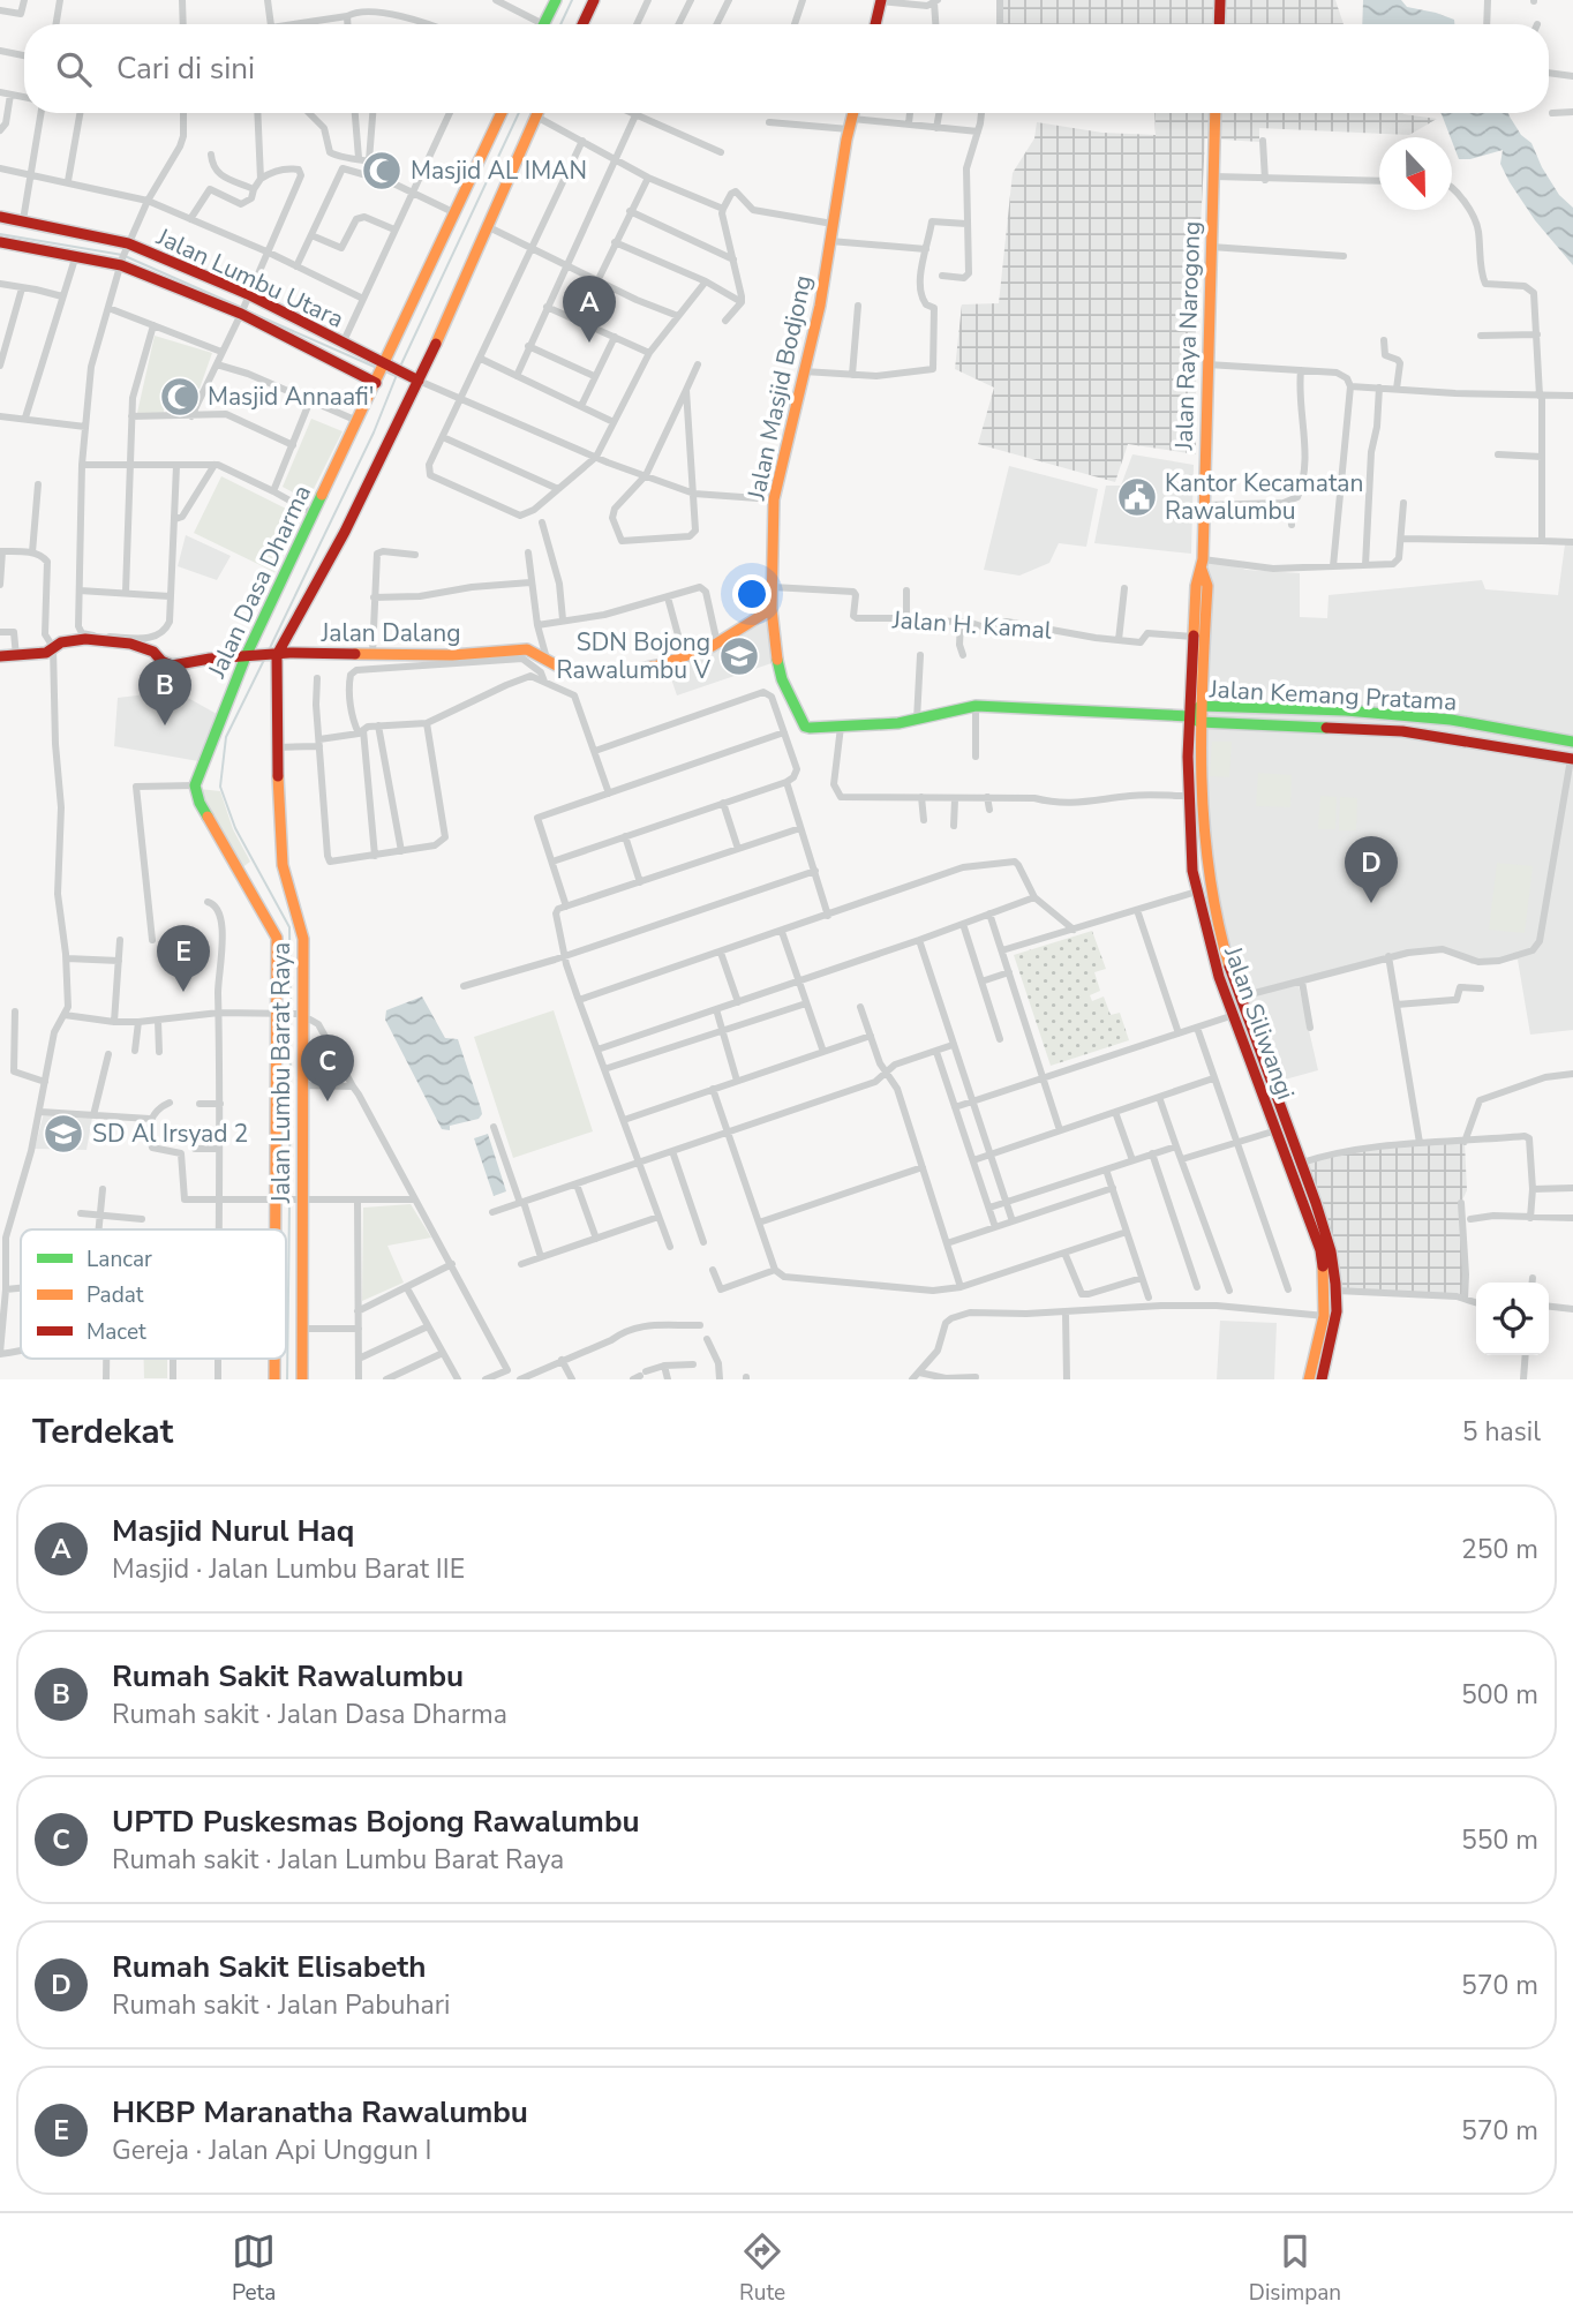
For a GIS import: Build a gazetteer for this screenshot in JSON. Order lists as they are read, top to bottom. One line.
{"streets":{"street":["Jalan Lumbu Utara","Jalan Raya Narogong","Jalan Masjid Bodjong","Jalan Dasa Dharma","Jalan H. Kamal","Jalan Dalang","Jalan Kemang Pratama","Jalan Siliwangi","Jalan Lumbu Barat Raya"]},"crossings":[["Jalan Lumbu Utara","Jalan Dasa Dharma"],["Jalan Raya Narogong","Jalan H. Kamal"],["Jalan Raya Narogong","Jalan Siliwangi"],["Jalan Masjid Bodjong","Jalan H. Kamal"],["Jalan Masjid Bodjong","Jalan Dalang"],["Jalan Masjid Bodjong","Jalan Kemang Pratama"],["Jalan Masjid Bodjong","Jalan Siliwangi"],["Jalan Dasa Dharma","Jalan Dalang"],["Jalan Dalang","Jalan Lumbu Barat Raya"],["Jalan Kemang Pratama","Jalan Siliwangi"]],"places":{"mosque":["Masjid AL IMAN","Masjid Annaafi'"],"public building":["Kantor Kecamatan Rawalumbu"],"school or university":["SDN Bojong Rawalumbu V","SD Al Irsyad 2"]},"legend":["Lancar","Padat","Macet"],"north":"bottom","page":{"search":"Cari di sini","pins":["A","B","D","E","C"],"heading":["Terdekat","5 hasil"],"list":[{"mark":"A","name":"Masjid Nurul Haq","note":"Masjid · Jalan Lumbu Barat IIE","value":"250 m"},{"mark":"B","name":"Rumah Sakit Rawalumbu","note":"Rumah sakit · Jalan Dasa Dharma","value":"500 m"},{"mark":"C","name":"UPTD Puskesmas Bojong Rawalumbu","note":"Rumah sakit · Jalan Lumbu Barat Raya","value":"550 m"},{"mark":"D","name":"Rumah Sakit Elisabeth","note":"Rumah sakit · Jalan Pabuhari","value":"570 m"},{"mark":"E","name":"HKBP Maranatha Rawalumbu","note":"Gereja · Jalan Api Unggun I","value":"570 m"}],"nav":["Peta","Rute","Disimpan"]}}
